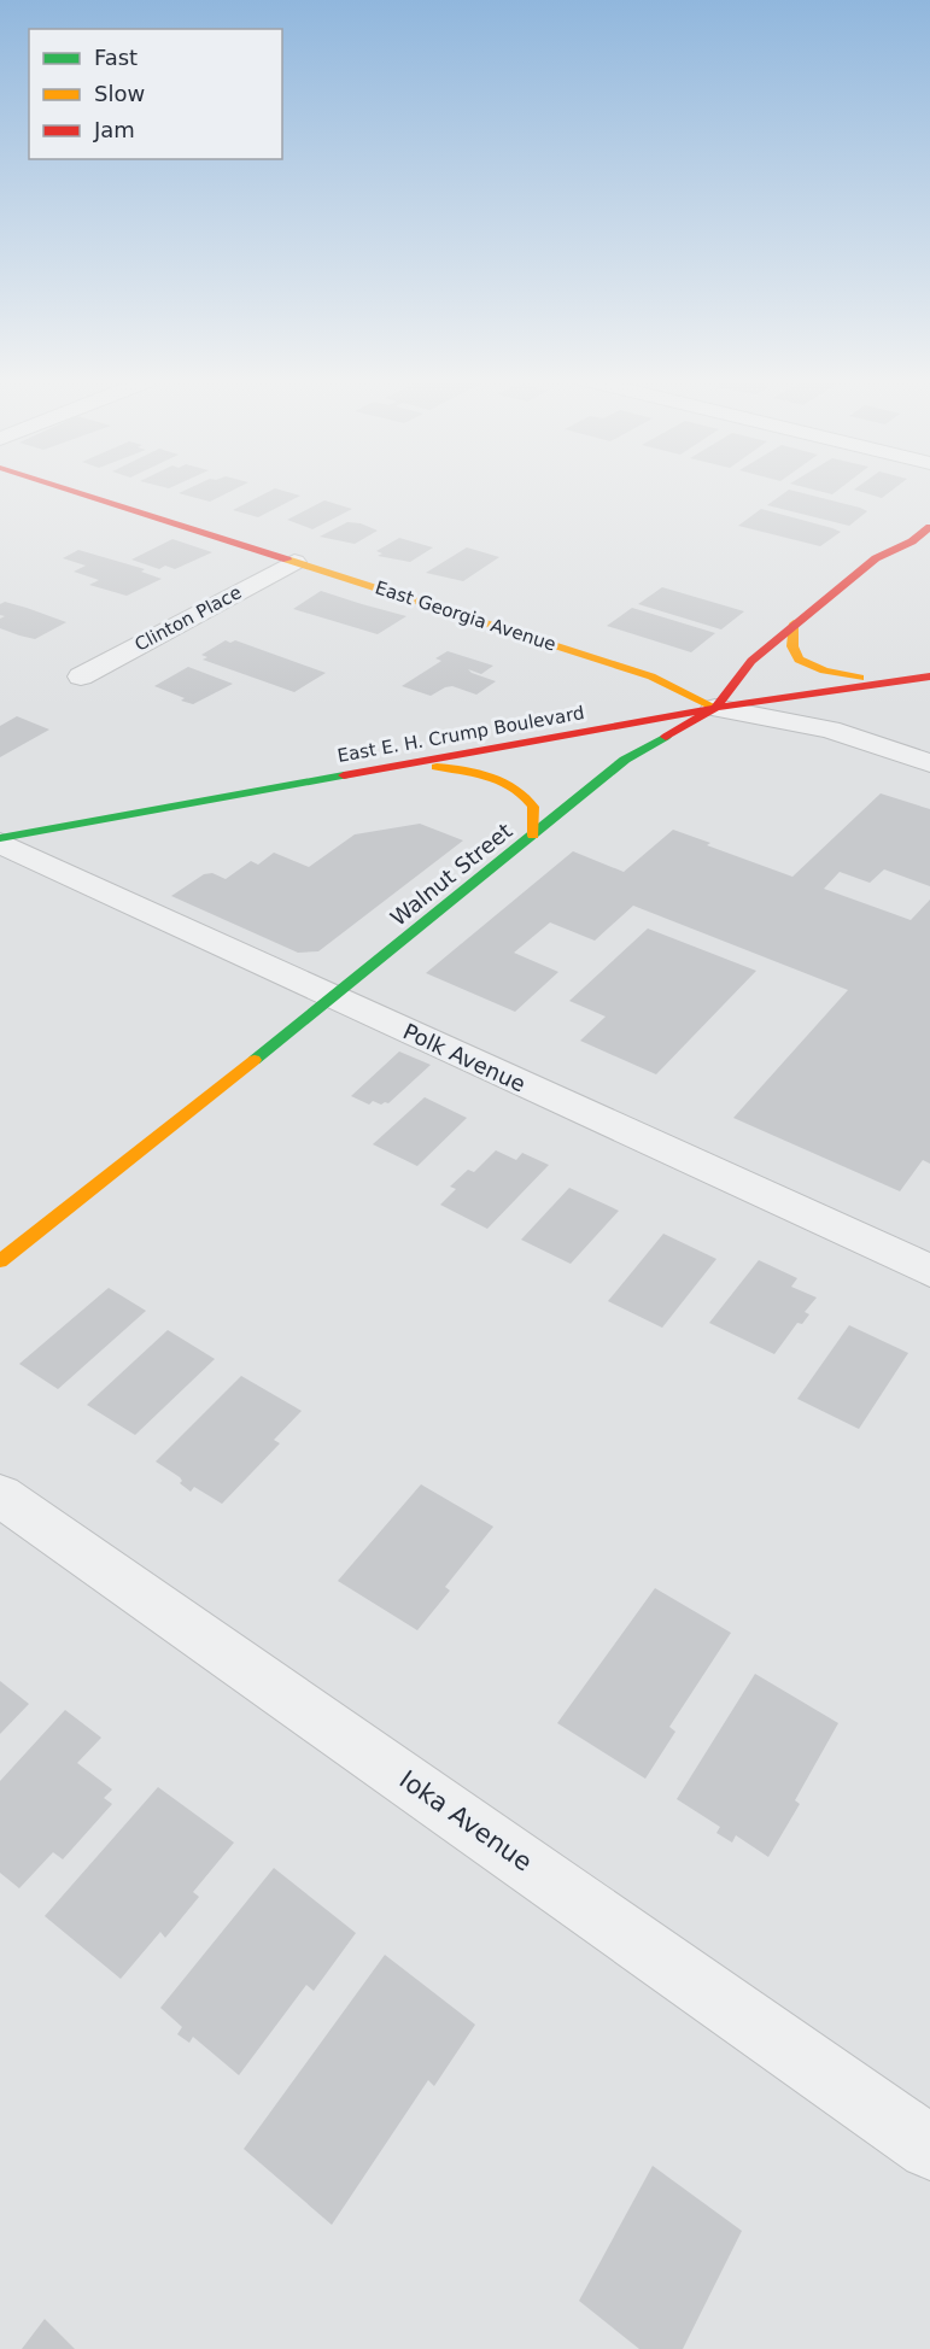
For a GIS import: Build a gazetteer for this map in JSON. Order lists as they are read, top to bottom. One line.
{"streets":{"street":["East Georgia Avenue","Clinton Place","East E. H. Crump Boulevard","Walnut Street","Polk Avenue","Ioka Avenue"]},"crossings":[["East Georgia Avenue","Clinton Place"],["East Georgia Avenue","East E. H. Crump Boulevard"],["East Georgia Avenue","Walnut Street"],["East E. H. Crump Boulevard","Walnut Street"],["East E. H. Crump Boulevard","Polk Avenue"],["Walnut Street","Polk Avenue"]],"legend":["Fast","Slow","Jam"]}
